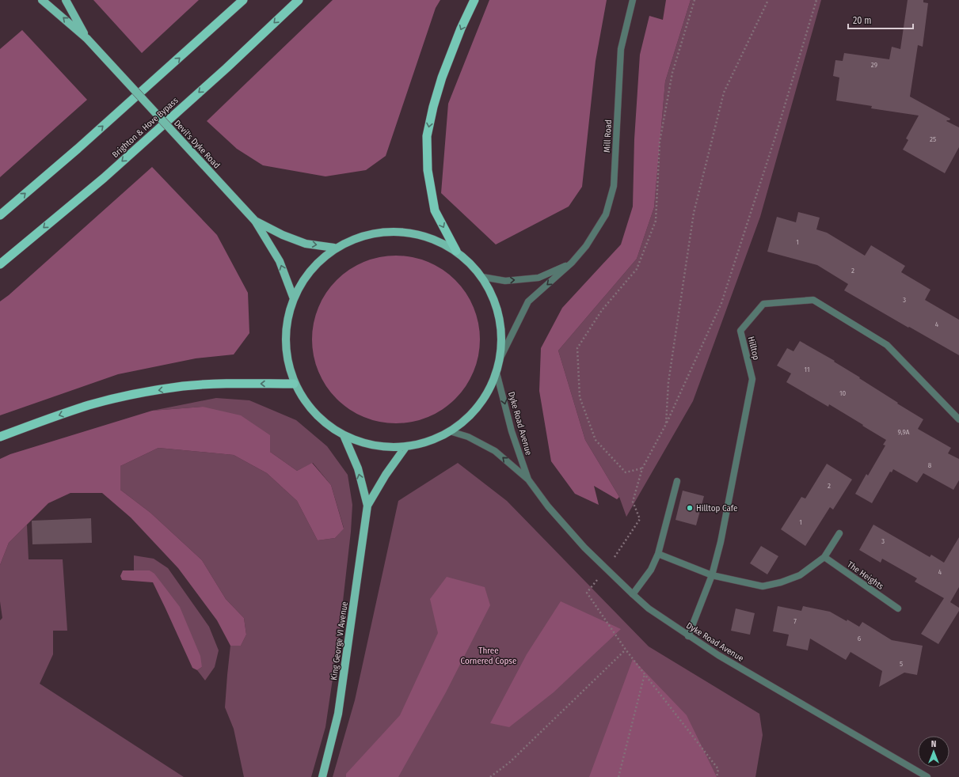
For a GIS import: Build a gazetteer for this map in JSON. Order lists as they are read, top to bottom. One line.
{"streets":{"highway":["Brighton & Hove Bypass"],"main road":["Devil's Dyke Road","King George VI Avenue"],"street":["Mill Road","Hilltop","Dyke Road Avenue","The Heights"]},"crossings":[["Hilltop","Dyke Road Avenue"]],"parks":["Three Cornered Copse"],"places":["Hilltop Cafe"],"house_numbers":["29","25","1","2","3","4","11","10","9,9A","8","2","1","3","4","7","6","5"],"scale_bar":"20 m","north":"top"}
